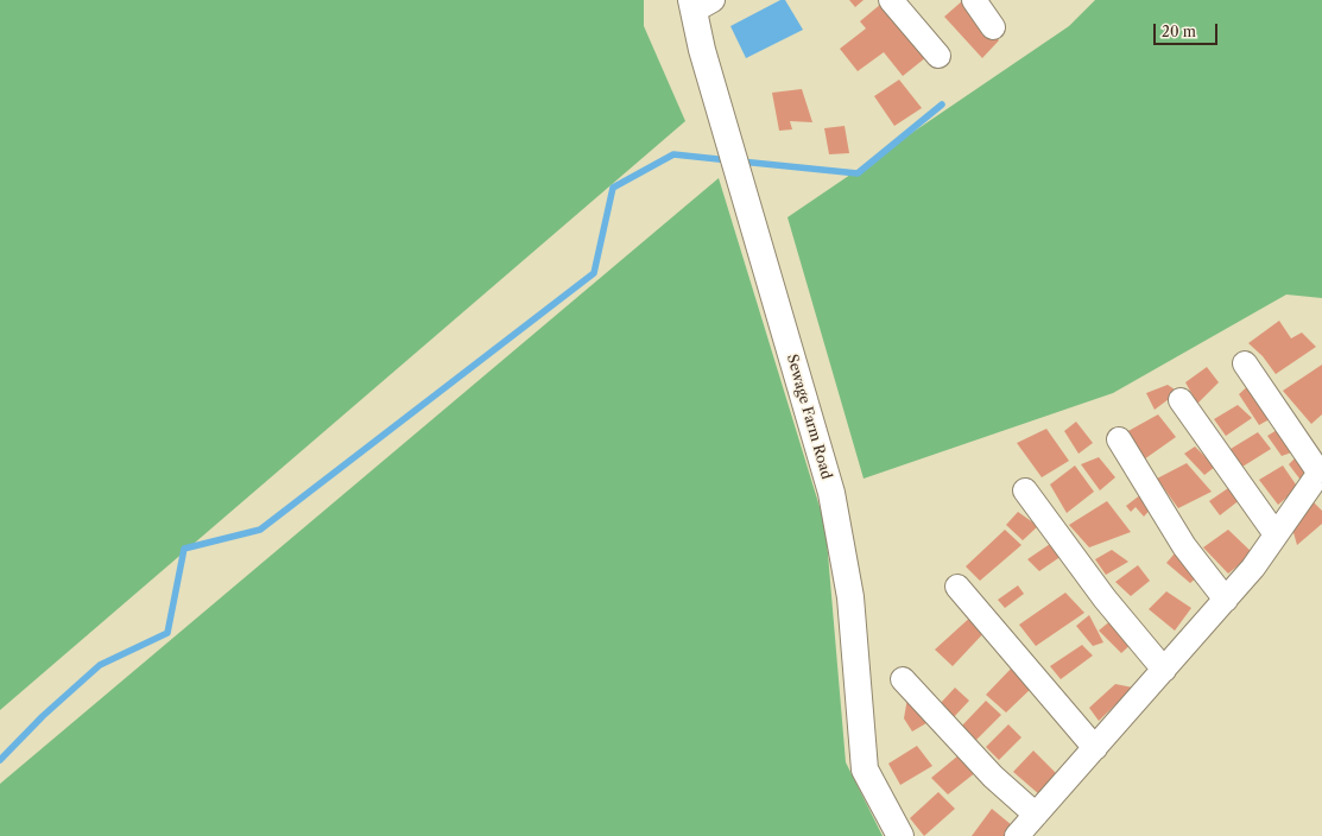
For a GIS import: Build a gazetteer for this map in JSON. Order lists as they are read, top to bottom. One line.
{"streets":{"main road":["Sewage Farm Road"]},"scale_bar":"20 m"}
